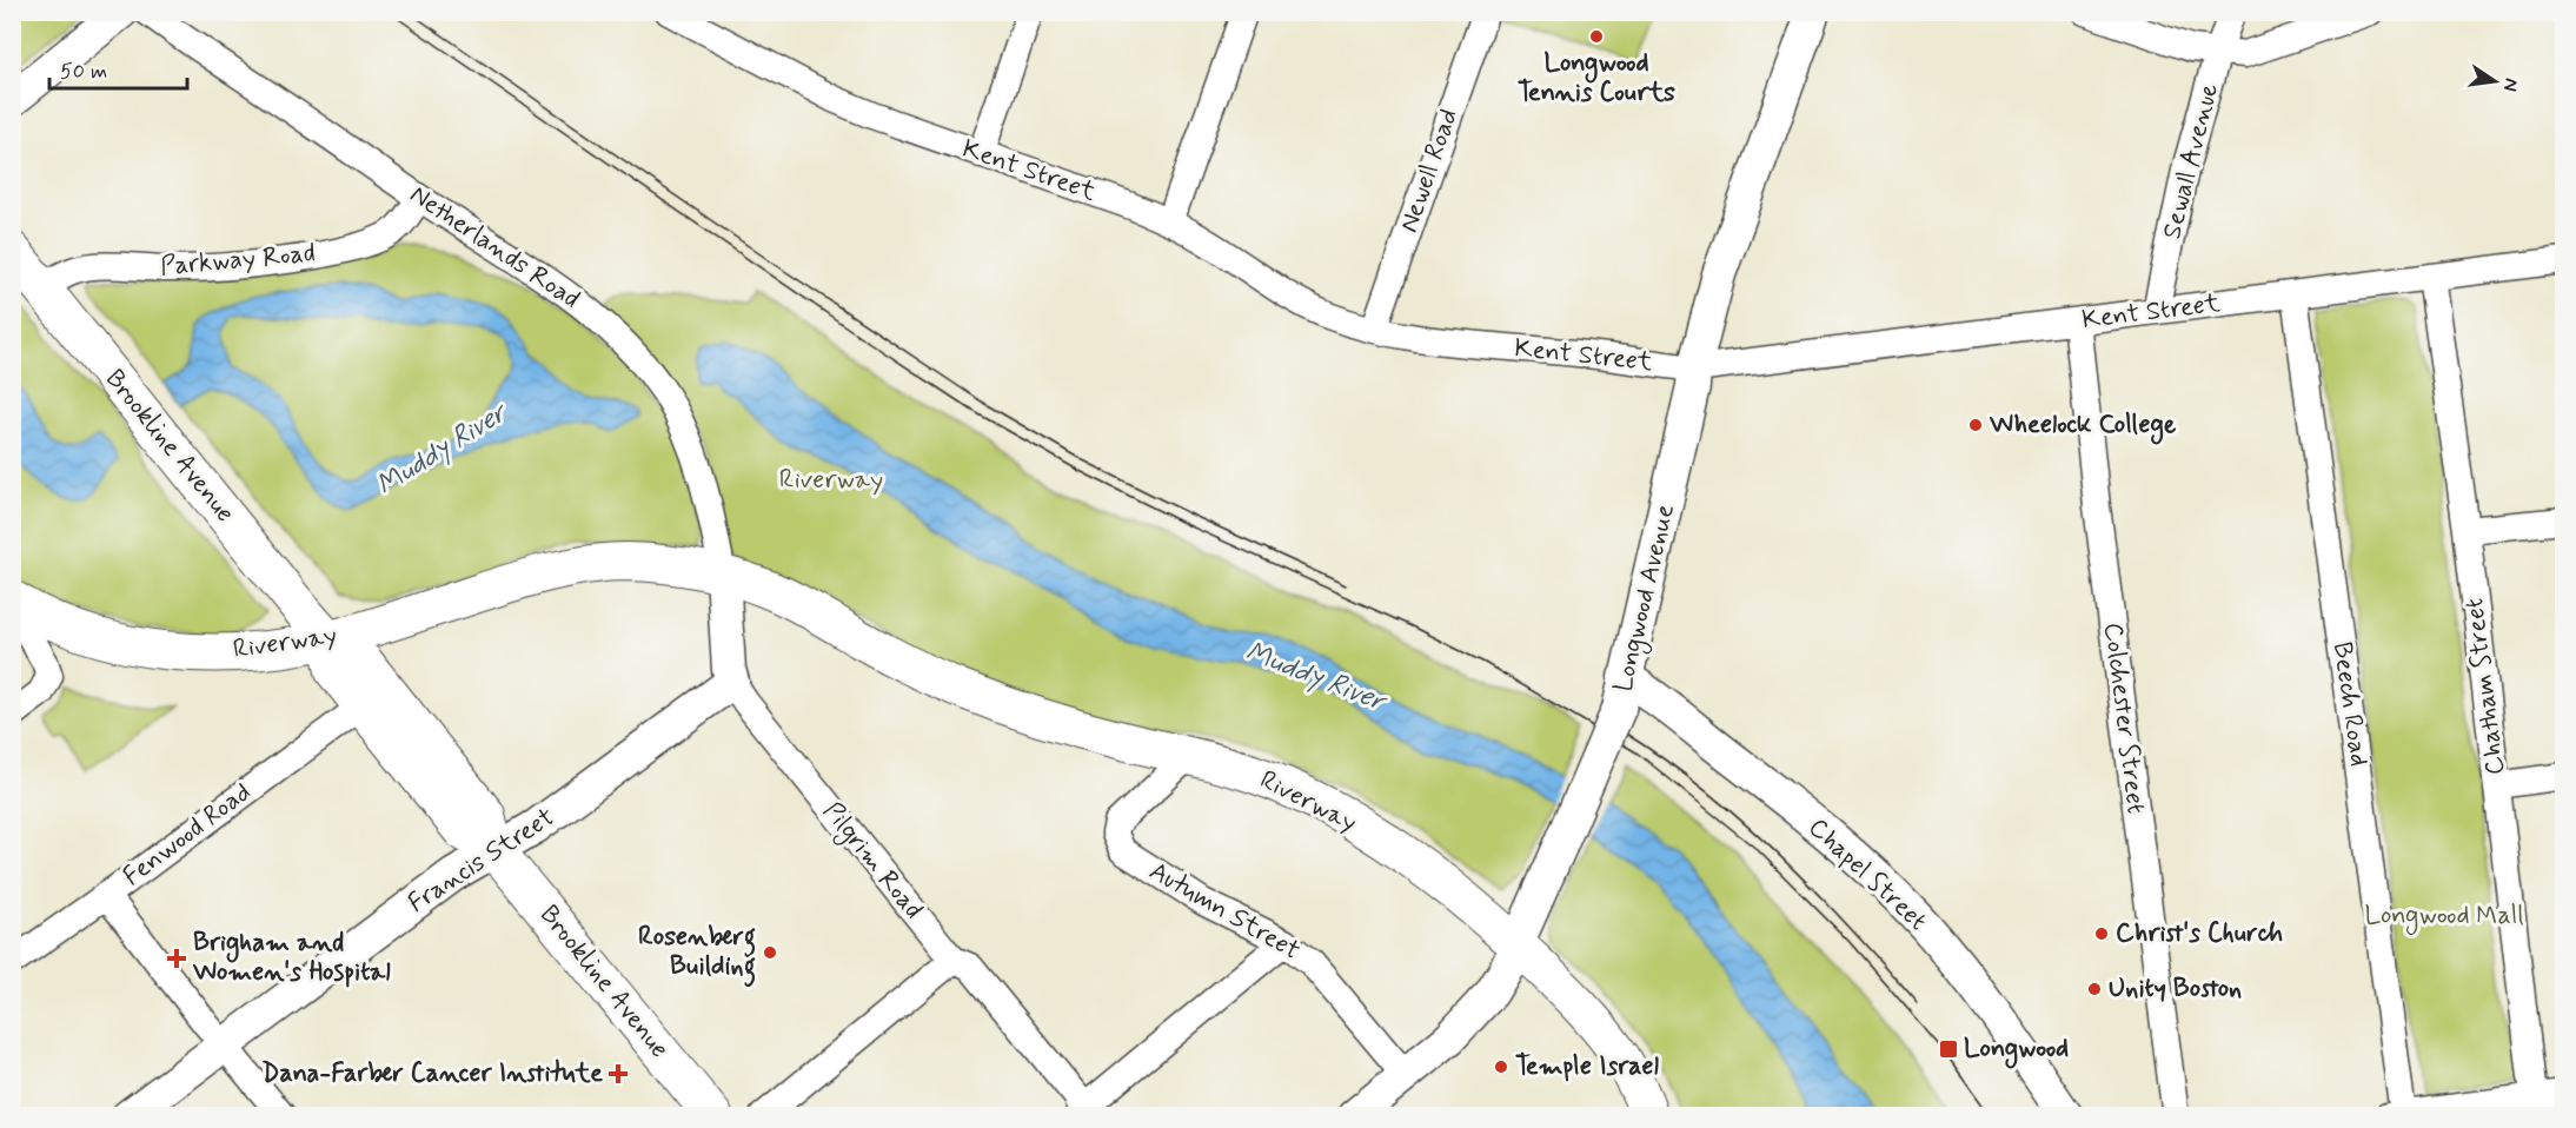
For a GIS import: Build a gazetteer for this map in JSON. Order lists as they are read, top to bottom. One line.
{"streets":{"highway":["Brookline Avenue","Riverway"],"main road":["Longwood Avenue","Francis Street","Pilgrim Road","Chapel Street"],"street":["Sewall Avenue","Kent Street","Newell Road","Netherlands Road","Parkway Road","Chatham Street","Beech Road","Colchester Street","Fenwood Road","Autumn Street"]},"crossings":[["Sewall Avenue","Kent Street"],["Kent Street","Newell Road"],["Kent Street","Longwood Avenue"],["Kent Street","Chatham Street"],["Kent Street","Beech Road"],["Kent Street","Colchester Street"],["Netherlands Road","Parkway Road"],["Netherlands Road","Riverway"],["Netherlands Road","Pilgrim Road"],["Parkway Road","Brookline Avenue"],["Brookline Avenue","Riverway"],["Brookline Avenue","Fenwood Road"],["Brookline Avenue","Francis Street"],["Longwood Avenue","Riverway"],["Longwood Avenue","Chapel Street"],["Longwood Avenue","Autumn Street"],["Riverway","Pilgrim Road"],["Riverway","Autumn Street"],["Francis Street","Pilgrim Road"]],"water":["Muddy River"],"parks":["Riverway","Longwood Mall"],"places":{"other":["Longwood Tennis Courts","Wheelock College","Christ's Church","Rosenberg Building","Unity Boston","Temple Israel"],"health":["Brigham and Women's Hospital","Dana-Farber Cancer Institute"],"transit":["Longwood"]},"scale_bar":"50 m","north":"right"}
